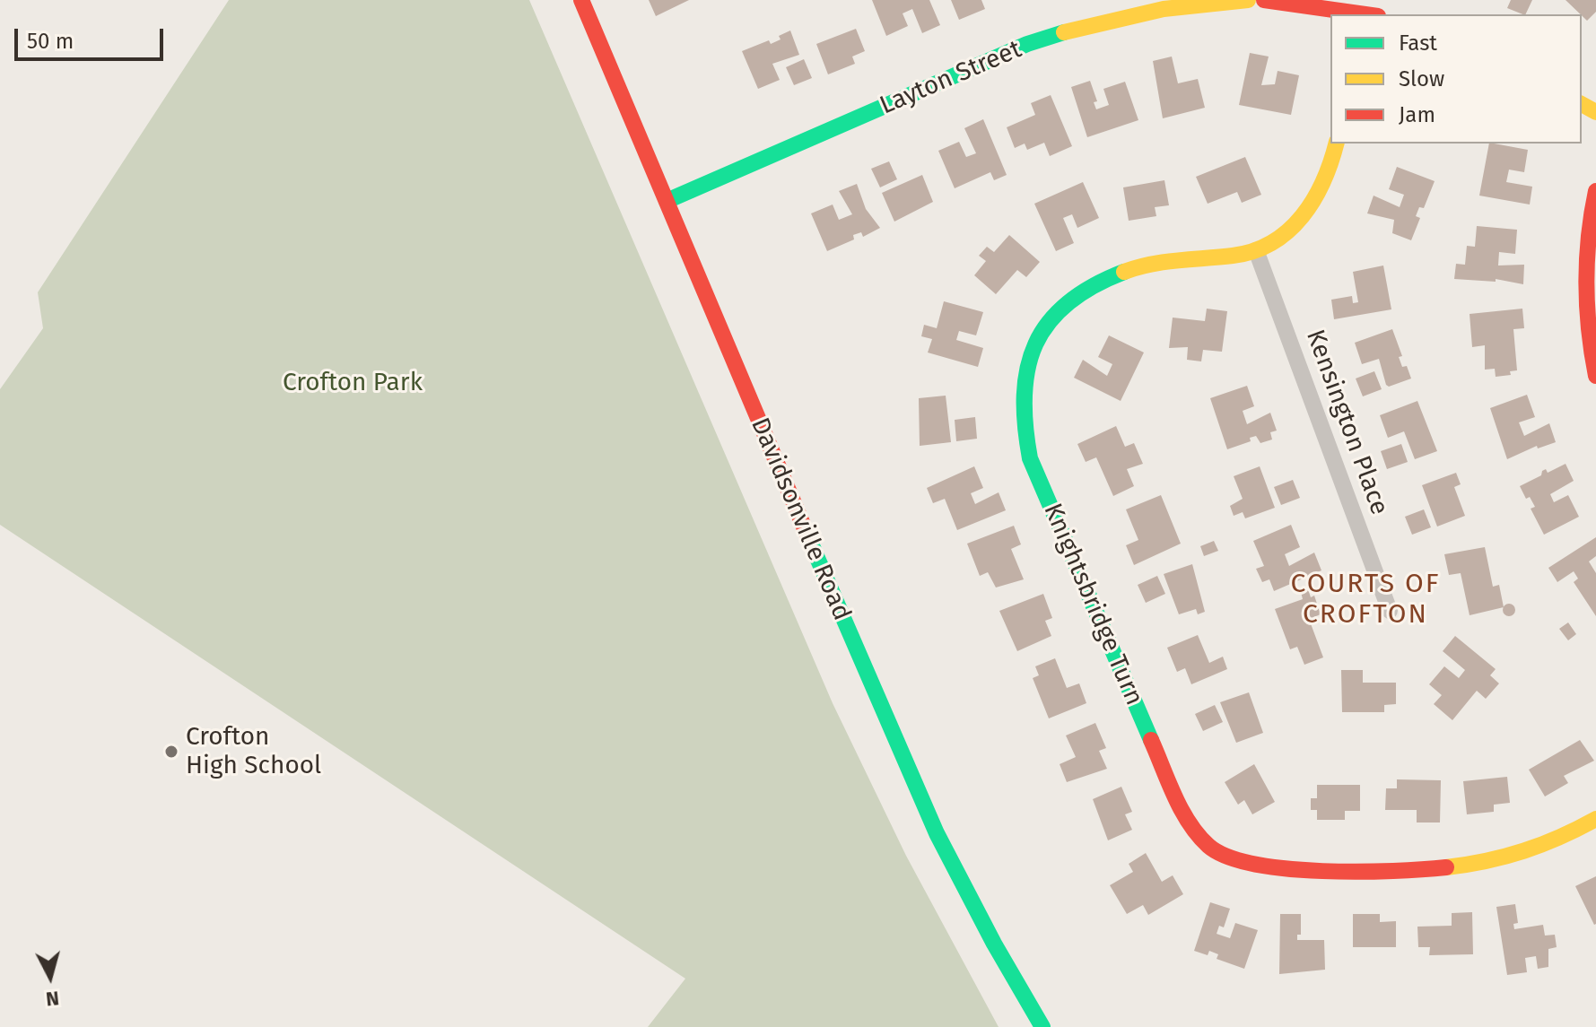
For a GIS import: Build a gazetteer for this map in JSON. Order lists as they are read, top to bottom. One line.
{"streets":{"street":["Layton Street","Kensington Place","Davidsonville Road","Knightsbridge Turn"]},"crossings":[["Layton Street","Davidsonville Road"],["Kensington Place","Knightsbridge Turn"]],"districts":["COURTS OF CROFTON"],"parks":["Crofton Park"],"places":["Crofton High School"],"legend":["Fast","Slow","Jam"],"scale_bar":"50 m","north":"bottom"}
